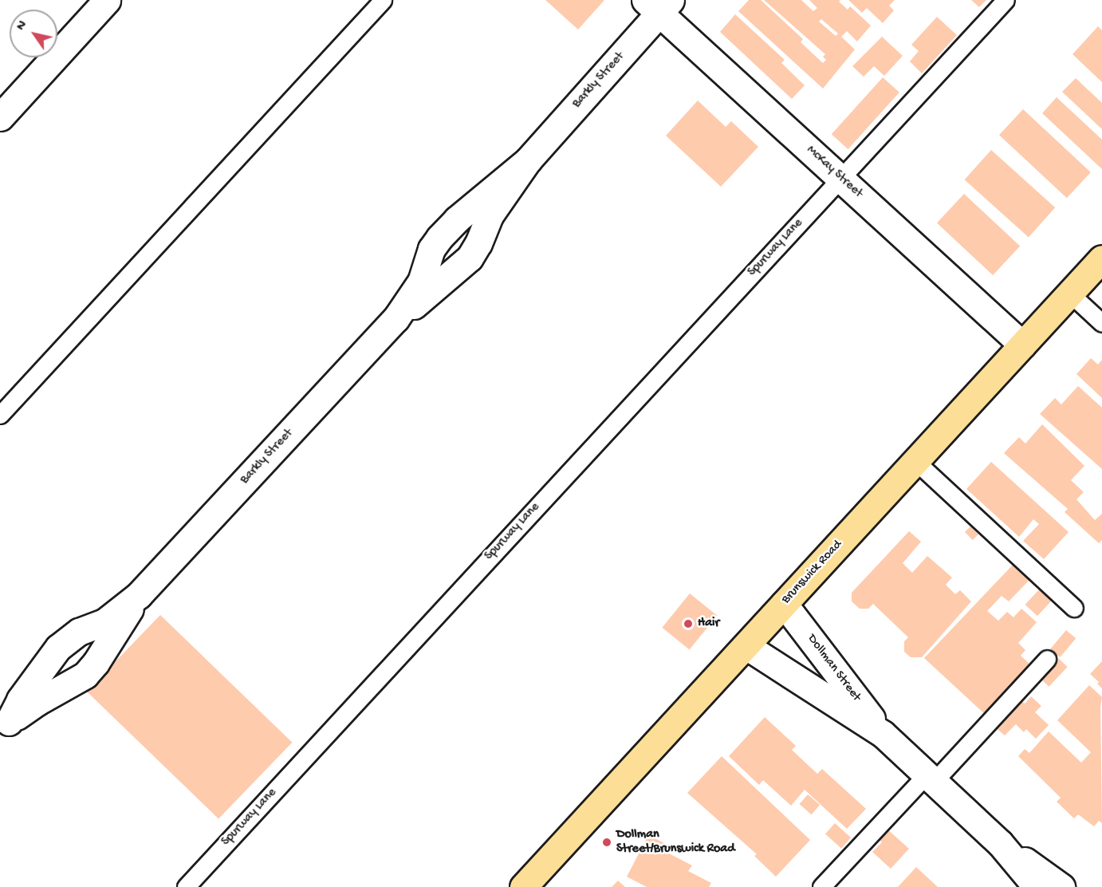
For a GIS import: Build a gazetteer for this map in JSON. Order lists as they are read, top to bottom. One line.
{"streets":{"main road":["Brunswick Road"],"street":["Barkly Street","McKay Street","Dollman Street"],"lane":["Spurway Lane"]},"crossings":[["Barkly Street","McKay Street"],["McKay Street","Spurway Lane"],["McKay Street","Brunswick Road"],["Brunswick Road","Dollman Street"]],"places":["Hair","Dollman Street/Brunswick Road"],"north":"top left"}
